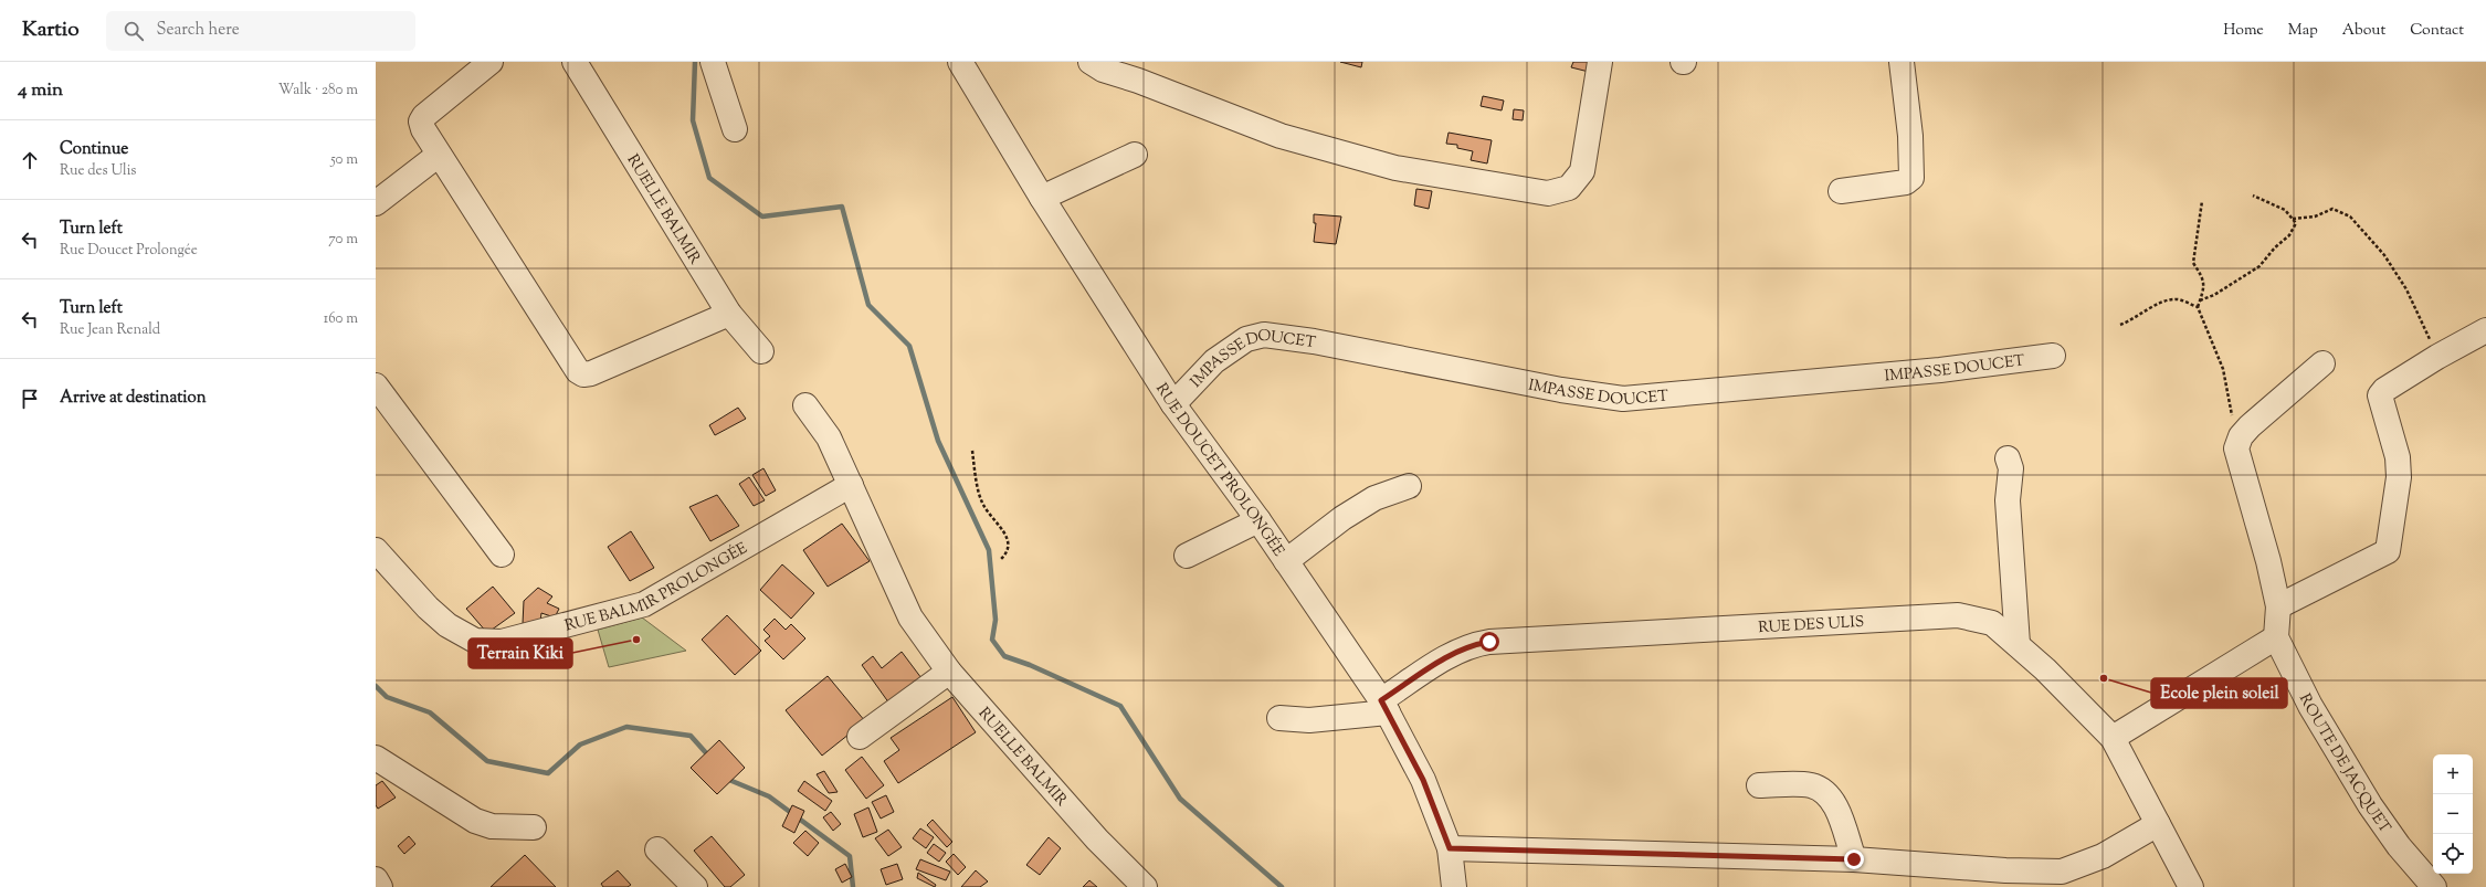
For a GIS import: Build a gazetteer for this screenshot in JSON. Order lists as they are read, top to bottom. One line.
{"streets":{"street":["RUELLE BALMIR","IMPASSE DOUCET","RUE DOUCET PROLONGÉE","RUE BALMIR PROLONGÉE","RUE DES ULIS","ROUTE DE JACQUET"]},"crossings":[["RUELLE BALMIR","RUE BALMIR PROLONGÉE"],["IMPASSE DOUCET","RUE DOUCET PROLONGÉE"],["RUE DOUCET PROLONGÉE","RUE DES ULIS"]],"places":["Terrain Kiki","Ecole plein soleil"],"page":{"header":"Kartio","search":"Search here","nav":["Home","Map","About","Contact"],"heading":["4 min","Walk · 280 m"],"list":[["Continue","Rue des Ulis","50 m"],["Turn left","Rue Doucet Prolongée","70 m"],["Turn left","Rue Jean Renald","160 m"],"Arrive at destination"],"map_buttons":["+","−"]}}
